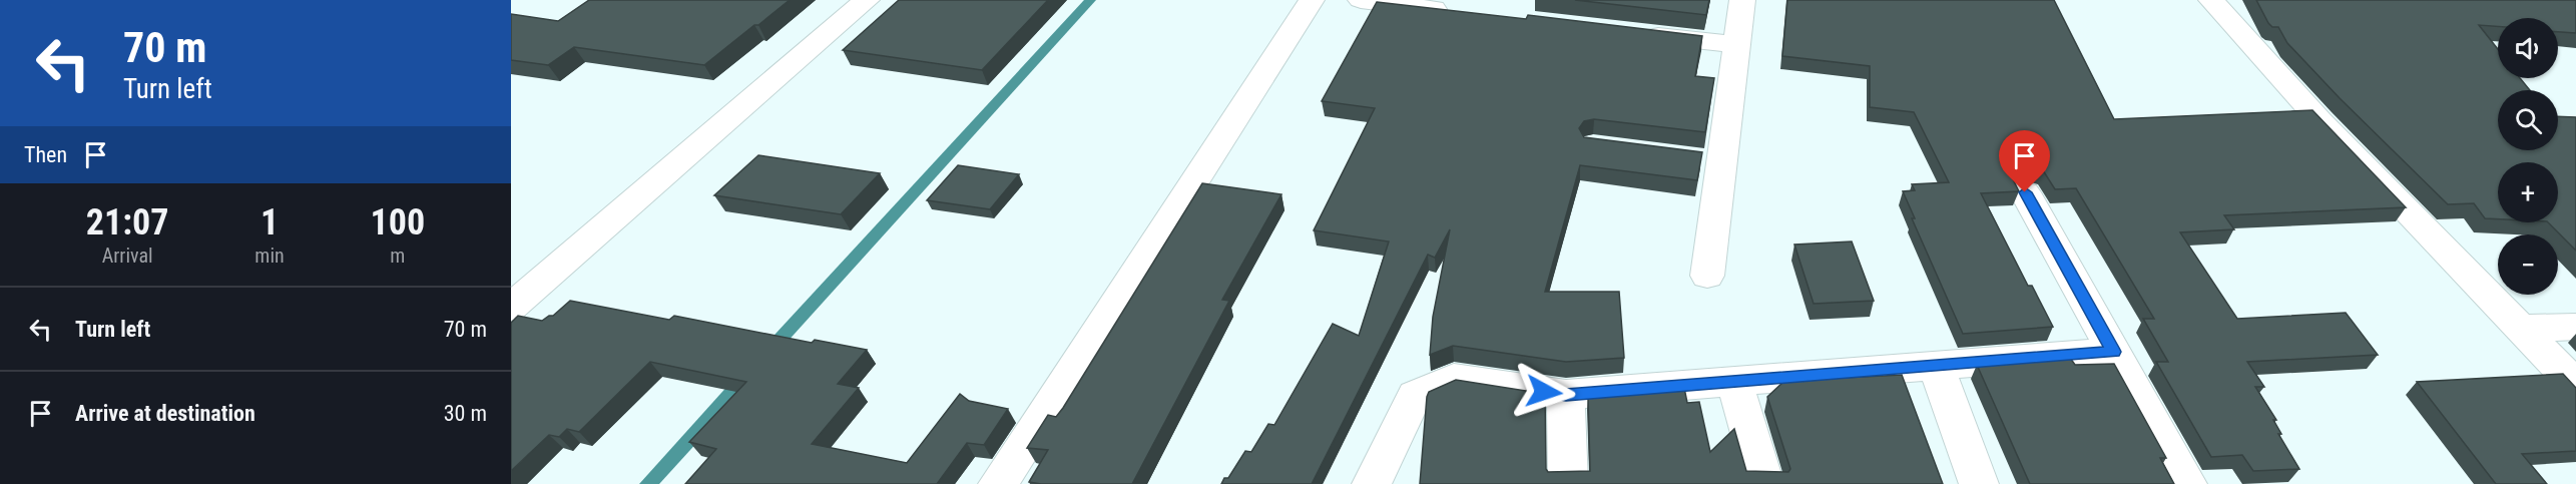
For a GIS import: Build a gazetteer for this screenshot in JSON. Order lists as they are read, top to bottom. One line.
{"page":{"turn":["70 m","Turn left"],"map_buttons":["+","−"],"then":"Then","eta":["21:07","Arrival","1","min","100","m"],"list":[{"name":"Turn left","value":"70 m"},{"name":"Arrive at destination","value":"30 m"}]}}
